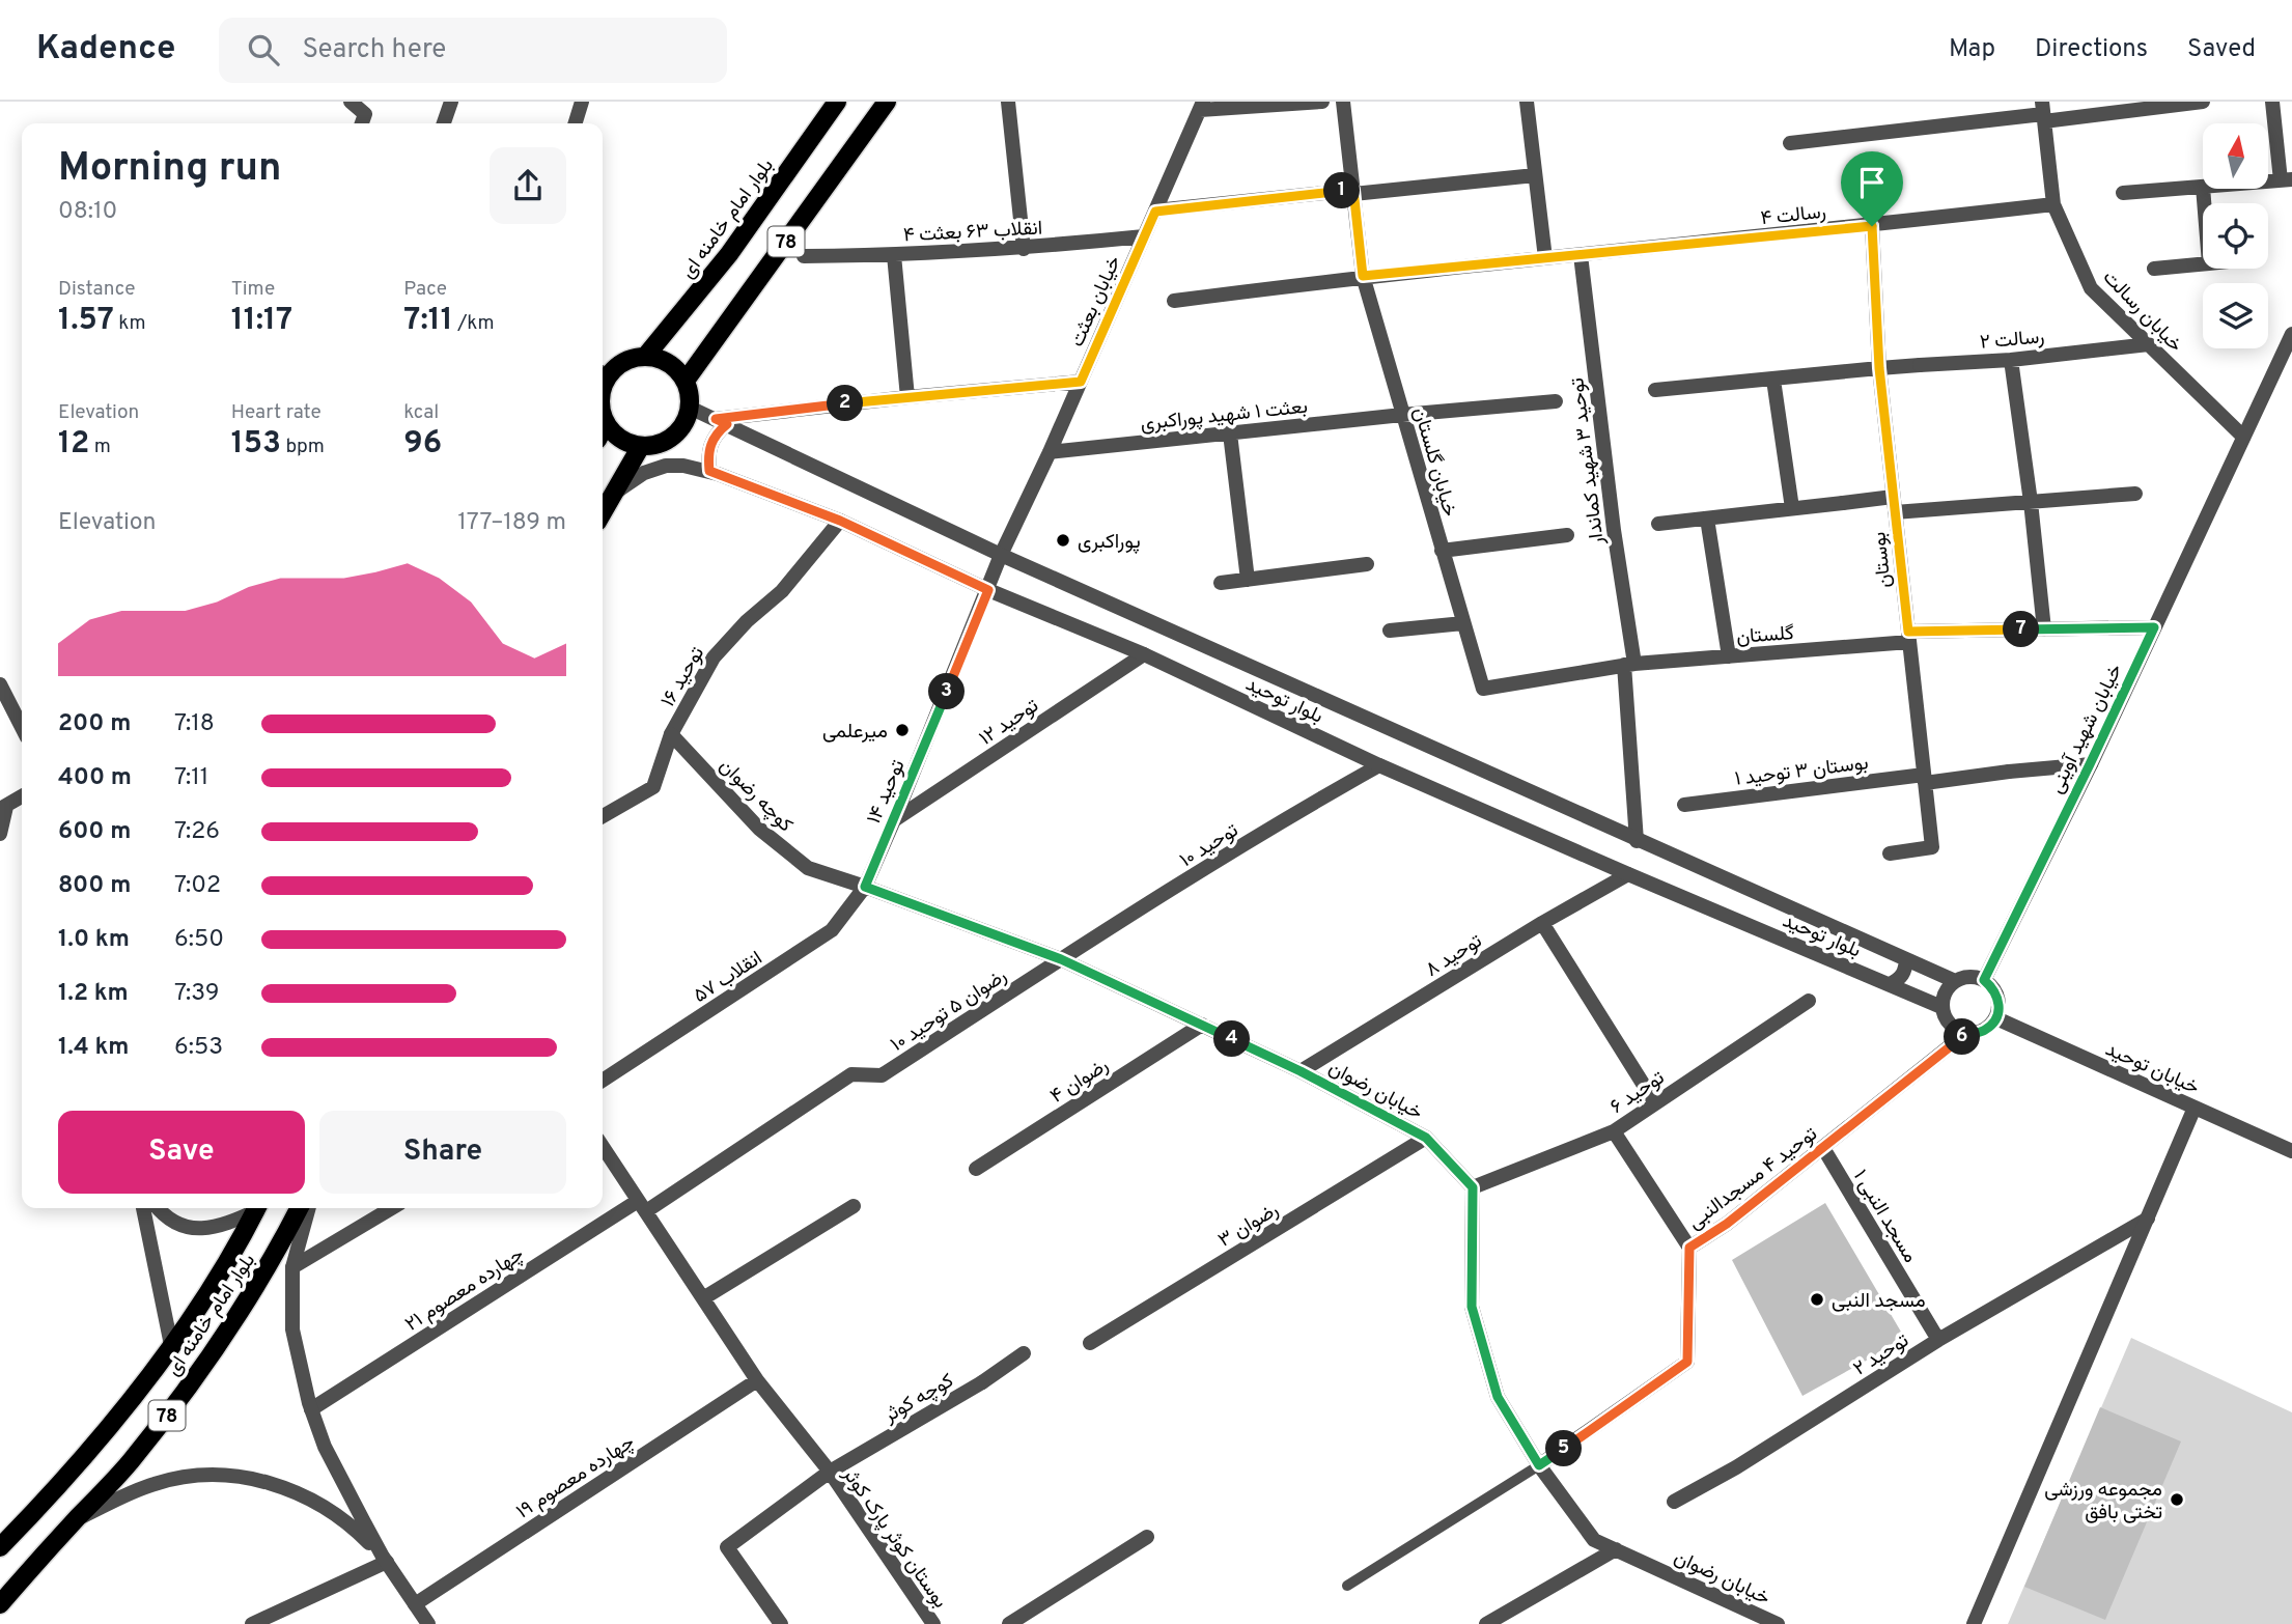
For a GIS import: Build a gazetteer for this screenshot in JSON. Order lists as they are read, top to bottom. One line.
{"streets":{"main road":["بلوار امام خامنه ای","78"],"street":["رسالت ۴","انقلاب ۶۳ بعثت ۴","خیابان بعثت","خیابان رسالت","رسالت ۲","بعثت ۱ شهید پوراکبری","خیابان گلستان","توحید ۳ شهید کماندار","بوستان","گلستان","توحید ۱۶","بلوار توحید","توحید ۱۲","خیابان شهید آوینی","بوستان ۳ توحید ۱","توحید ۱۴","کوچه رضوان","توحید ۱۰","توحید ۸","انقلاب ۵۷","رضوان ۵ توحید ۱۰","خیابان توحید","رضوان ۴","خیابان رضوان","توحید ۶","توحید ۴ مسجدالنبی","مسجد النبی ۱","رضوان ۳","چهارده معصوم ۲۱","توحید ۲","کوچه کوثر","چهارده معصوم ۱۹","بوستان کوثر پارک کوثر"]},"crossings":[["رسالت ۴","خیابان رسالت"],["رسالت ۴","خیابان گلستان"],["رسالت ۴","توحید ۳ شهید کماندار"],["رسالت ۴","بوستان"],["بلوار امام خامنه ای","78"],["انقلاب ۶۳ بعثت ۴","خیابان بعثت"],["خیابان بعثت","بعثت ۱ شهید پوراکبری"],["خیابان بعثت","بلوار توحید"],["خیابان بعثت","توحید ۱۴"],["خیابان رسالت","رسالت ۲"],["خیابان رسالت","خیابان شهید آوینی"],["رسالت ۲","بوستان"],["بعثت ۱ شهید پوراکبری","خیابان گلستان"],["خیابان گلستان","توحید ۳ شهید کماندار"],["خیابان گلستان","گلستان"],["توحید ۳ شهید کماندار","گلستان"],["توحید ۳ شهید کماندار","بلوار توحید"],["بوستان","گلستان"],["بوستان","بوستان ۳ توحید ۱"],["گلستان","خیابان شهید آوینی"],["توحید ۱۶","بلوار توحید"],["توحید ۱۶","کوچه رضوان"],["بلوار توحید","توحید ۱۲"],["بلوار توحید","خیابان شهید آوینی"],["بلوار توحید","توحید ۱۴"],["بلوار توحید","توحید ۱۰"],["بلوار توحید","توحید ۸"],["بلوار توحید","خیابان توحید"],["بلوار توحید","توحید ۴ مسجدالنبی"],["توحید ۱۲","توحید ۱۴"],["خیابان شهید آوینی","بوستان ۳ توحید ۱"],["خیابان شهید آوینی","خیابان توحید"],["خیابان شهید آوینی","توحید ۴ مسجدالنبی"],["توحید ۱۴","کوچه رضوان"],["توحید ۱۴","انقلاب ۵۷"],["توحید ۱۴","خیابان رضوان"],["کوچه رضوان","انقلاب ۵۷"],["کوچه رضوان","خیابان رضوان"],["توحید ۱۰","رضوان ۵ توحید ۱۰"],["توحید ۱۰","خیابان رضوان"],["توحید ۸","خیابان رضوان"],["انقلاب ۵۷","خیابان رضوان"],["رضوان ۵ توحید ۱۰","خیابان رضوان"],["رضوان ۵ توحید ۱۰","چهارده معصوم ۲۱"],["خیابان توحید","توحید ۴ مسجدالنبی"],["رضوان ۴","خیابان رضوان"],["خیابان رضوان","توحید ۶"],["خیابان رضوان","توحید ۴ مسجدالنبی"],["خیابان رضوان","رضوان ۳"],["توحید ۴ مسجدالنبی","مسجد النبی ۱"],["مسجد النبی ۱","توحید ۲"],["کوچه کوثر","بوستان کوثر پارک کوثر"]],"places":["پوراکبری","میرعلمی","مسجد النبی","مجموعه ورزشی تختی بافق"],"north":"top","page":{"header":"Kadence","search":"Search here","nav":["Map","Directions","Saved"],"heading":["Morning run","08:10"],"pins":["1","2","7","3","6","4","5"],"stats":[["Distance","1.57 km"],["Time","11:17"],["Pace","7:11 /km"],["Elevation","12 m"],["Heart rate","153 bpm"],["kcal","96"]],"chart":["Elevation","177–189 m"],"list":[{"name":"200 m","note":"7:18"},{"name":"400 m","note":"7:11"},{"name":"600 m","note":"7:26"},{"name":"800 m","note":"7:02"},{"name":"1.0 km","note":"6:50"},{"name":"1.2 km","note":"7:39"},{"name":"1.4 km","note":"6:53"}],"buttons":["Save","Share"]}}
